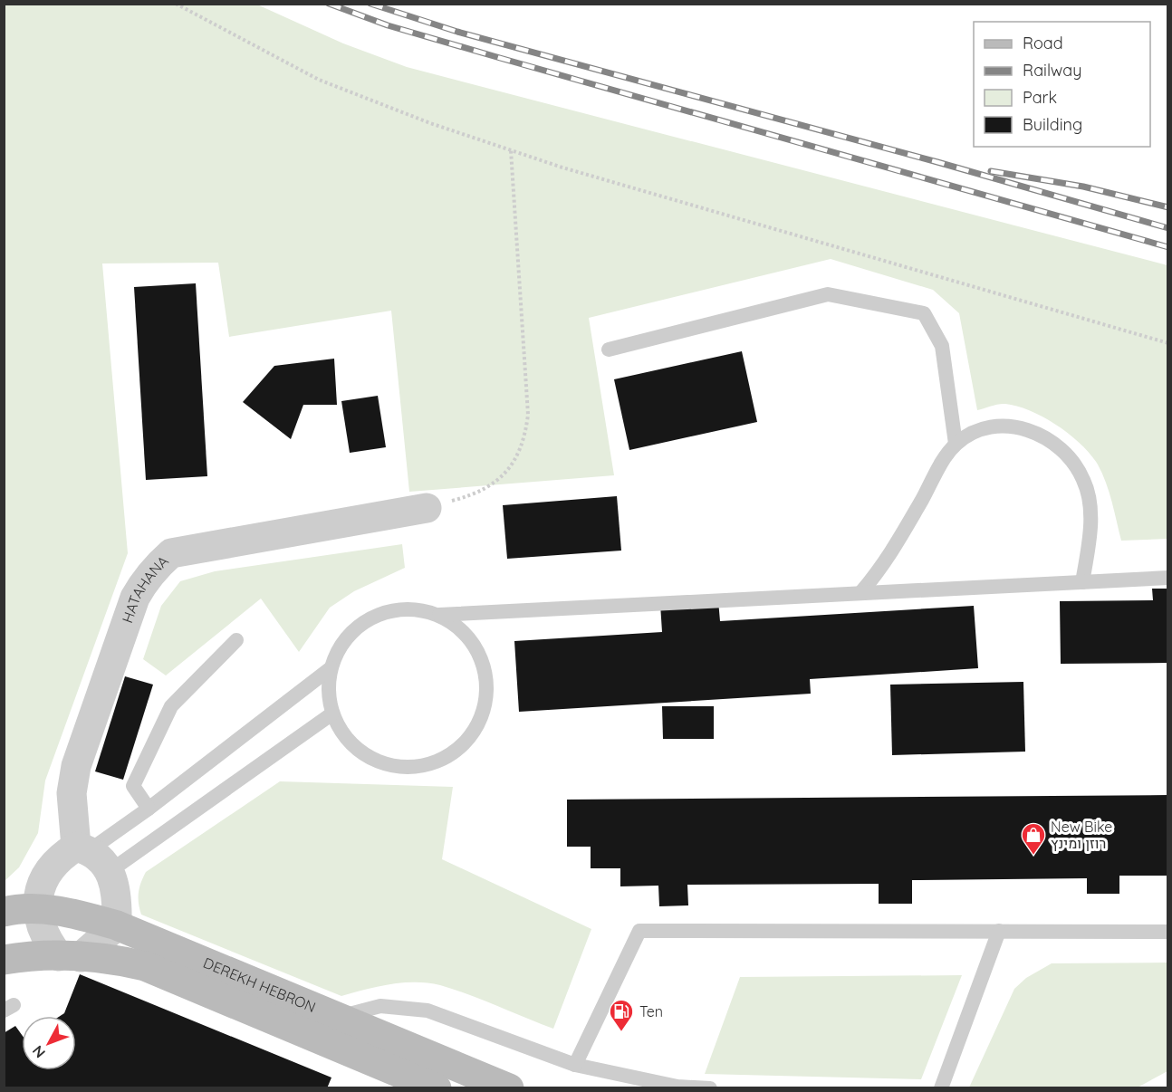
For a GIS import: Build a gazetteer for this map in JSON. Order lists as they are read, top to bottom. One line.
{"streets":{"street":["HATAHANA","DEREKH HEBRON"]},"places":{"shop":["New Bike רוזן ומינץ"],"fuel station":["Ten"]},"legend":["Road","Railway","Park","Building"],"north":"bottom left"}
